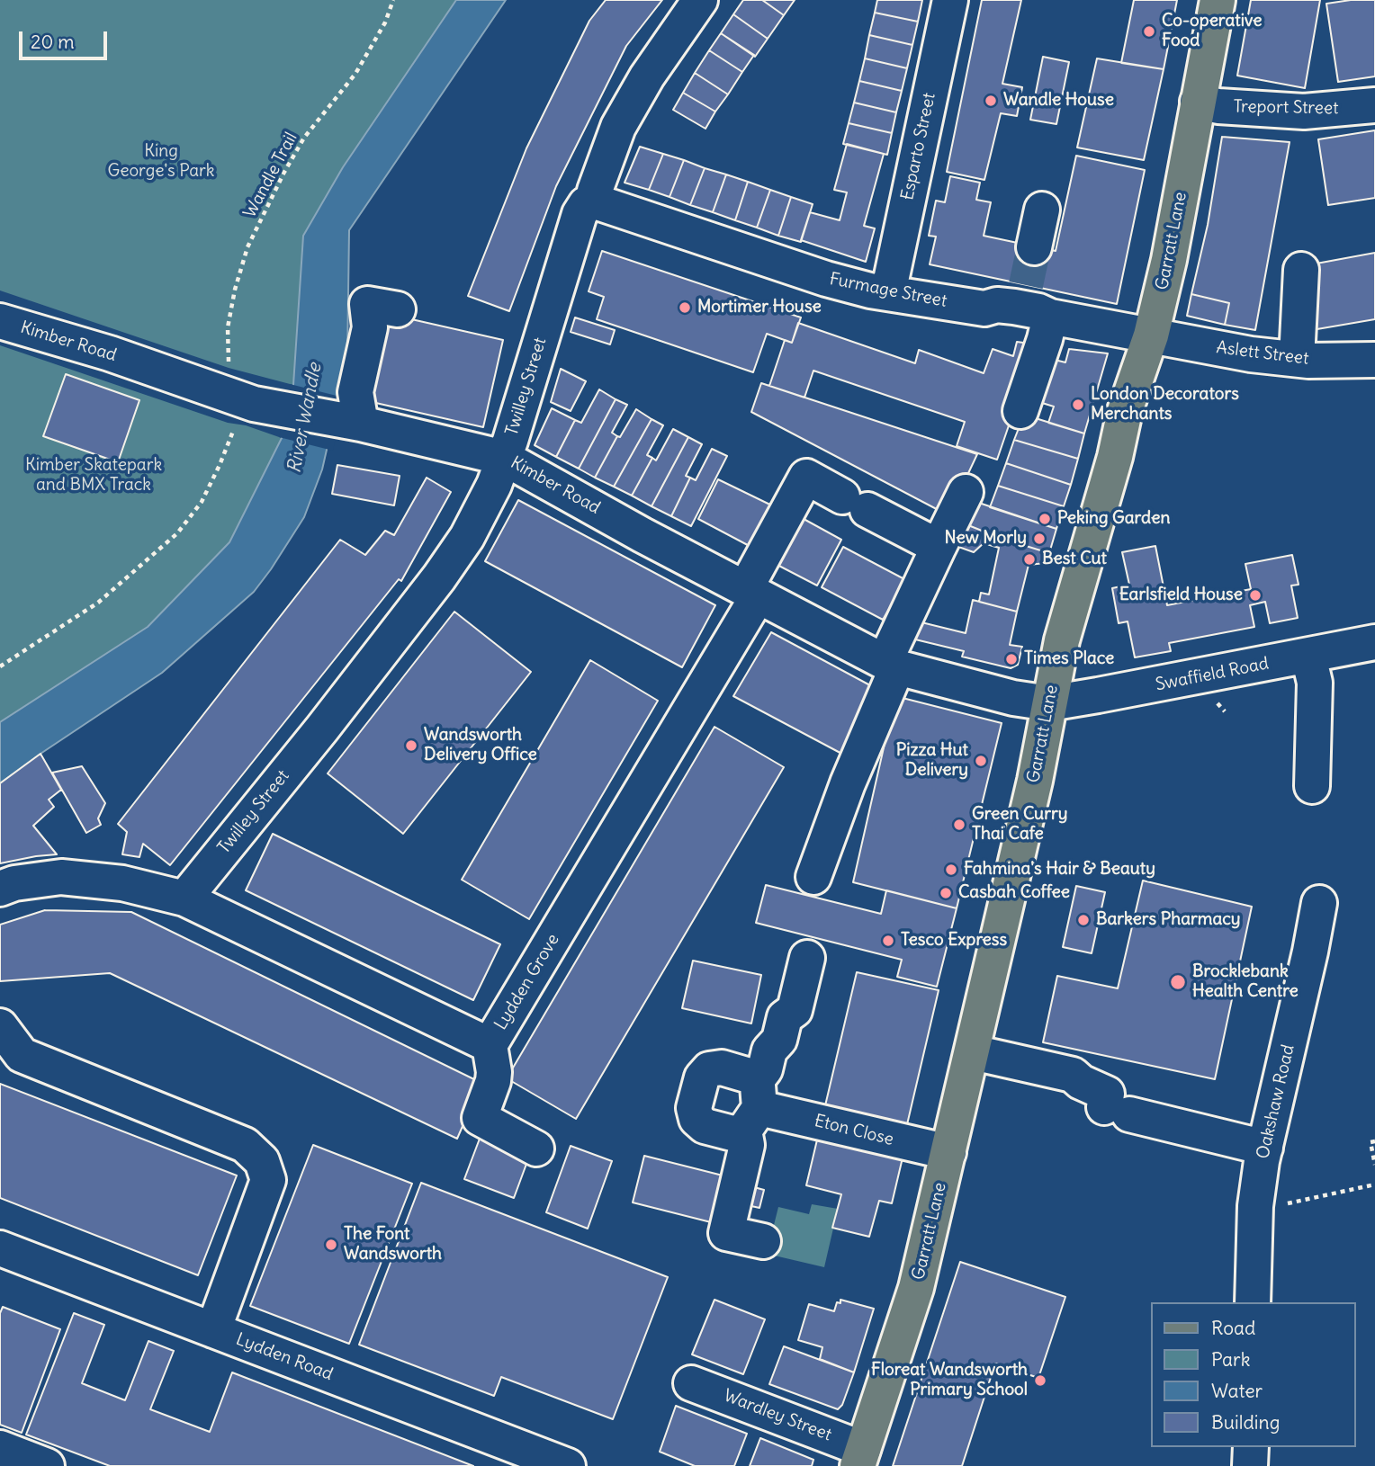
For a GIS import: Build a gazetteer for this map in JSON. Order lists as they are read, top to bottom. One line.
{"streets":{"main road":["Garratt Lane"],"street":["Treport Street","Esparto Street","Furmage Street","Kimber Road","Aslett Street","Twilley Street","Swaffield Road","Lydden Grove","Oakshaw Road","Eton Close","Lydden Road","Wardley Street"],"path":["Wandle Trail"]},"crossings":[["Treport Street","Garratt Lane"],["Esparto Street","Furmage Street"],["Garratt Lane","Furmage Street"],["Garratt Lane","Kimber Road"],["Garratt Lane","Aslett Street"],["Garratt Lane","Swaffield Road"],["Garratt Lane","Eton Close"],["Garratt Lane","Wardley Street"],["Furmage Street","Aslett Street"],["Furmage Street","Twilley Street"],["Kimber Road","Twilley Street"],["Kimber Road","Swaffield Road"],["Kimber Road","Lydden Grove"],["Twilley Street","Lydden Grove"]],"water":["River Wandle"],"parks":["King George's Park","Kimber Skatepark and BMX Track"],"places":["Co-operative Food","Wandle House","Mortimer House","London Decorators Merchants","Peking Garden","New Morly","Best Cut","Earlsfield House","Times Place","Wandsworth Delivery Office","Pizza Hut Delivery","Green Curry Thai Cafe","Fahmina's Hair & Beauty","Casbah Coffee","Barkers Pharmacy","Tesco Express","Brocklebank Health Centre","The Font Wandsworth","Floreat Wandsworth Primary School"],"legend":["Road","Park","Water","Building"],"scale_bar":"20 m"}
